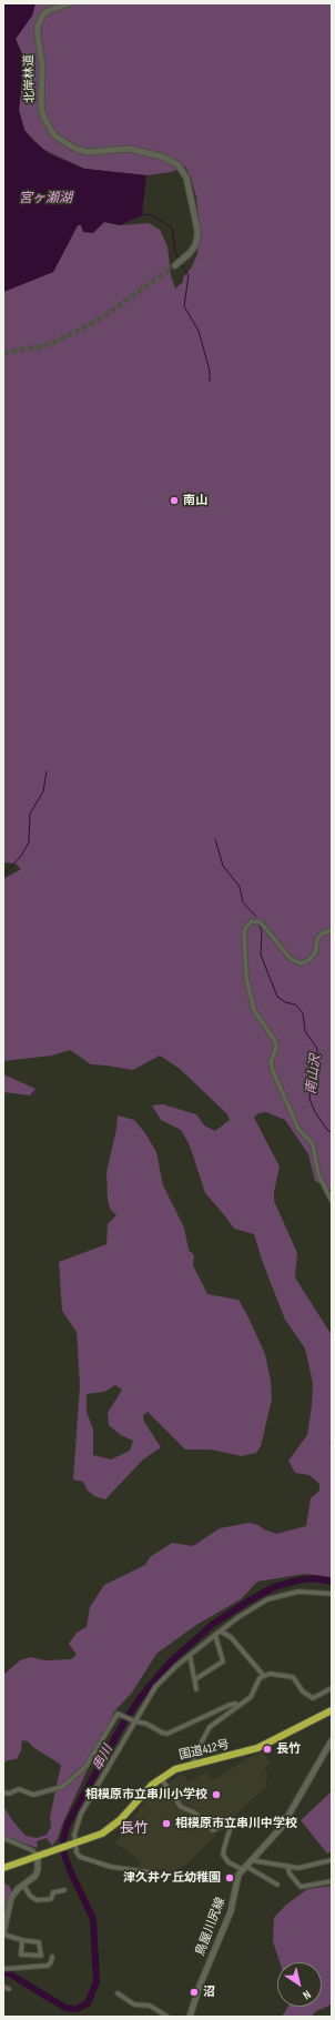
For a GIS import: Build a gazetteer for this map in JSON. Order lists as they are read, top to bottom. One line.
{"streets":{"highway":["国道412号"],"main road":["北岸林道","鳥屋川尻線"]},"districts":["長竹"],"water":["宮ヶ瀬湖","南山沢","串川"],"places":["南山","長竹","相模原市立串川小学校","相模原市立串川中学校","津久井ケ丘幼稚園","沼"],"north":"bottom right"}
